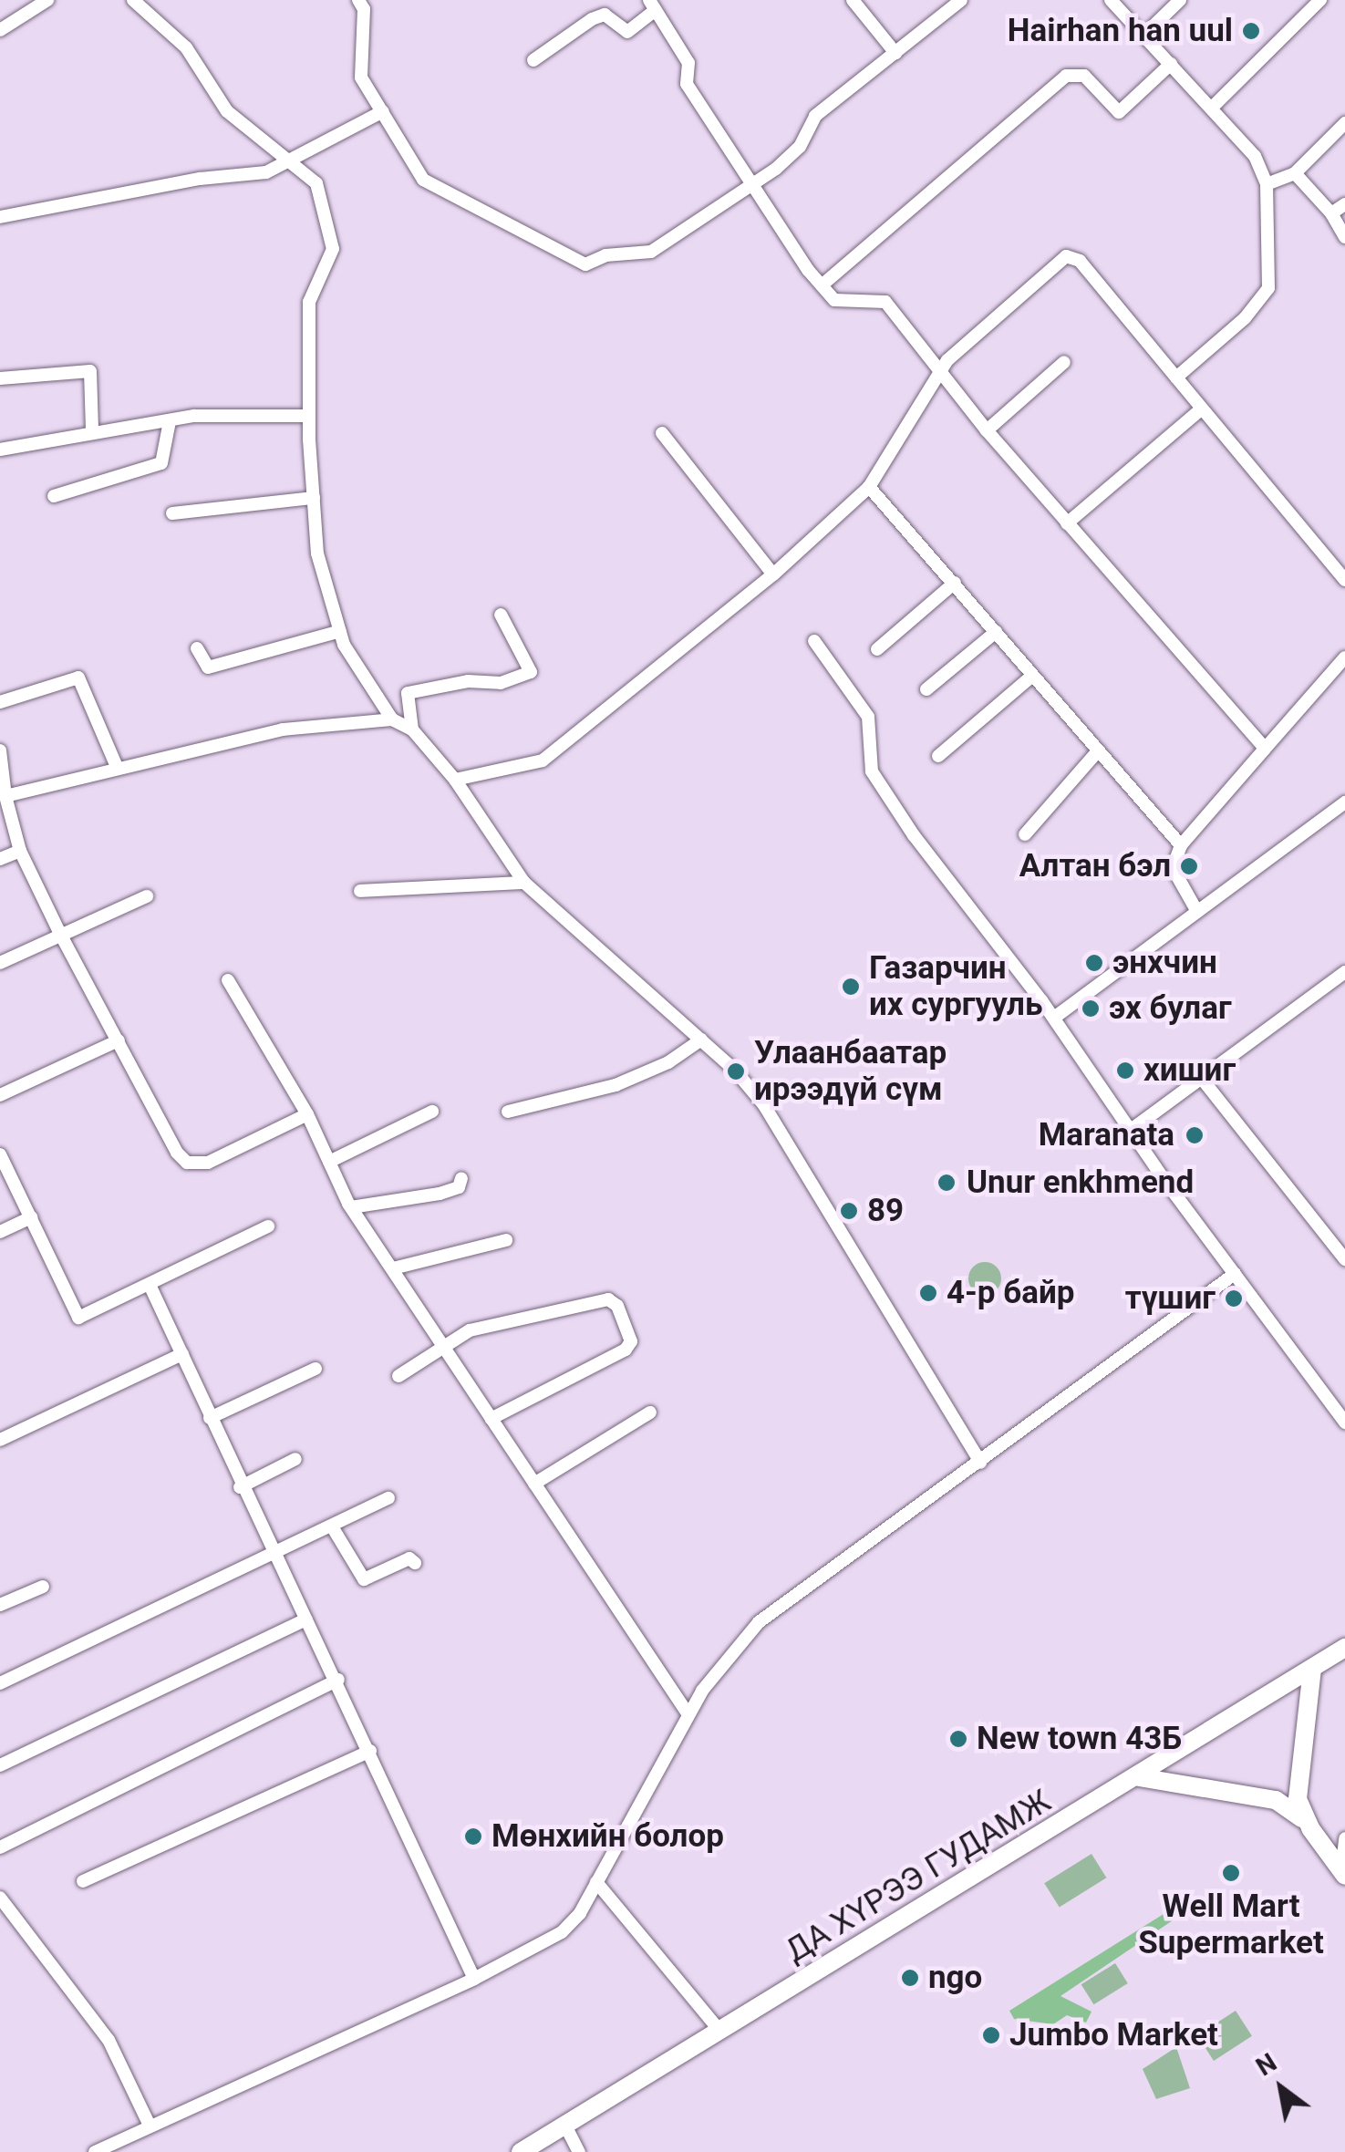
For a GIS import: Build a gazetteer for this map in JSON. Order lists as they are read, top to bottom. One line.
{"streets":{"main road":["ДА ХҮРЭЭ ГУДАМЖ"]},"places":["Hairhan han uul","Алтан бэл","энхчин","Газарчин их сургууль","эх булаг","хишиг","Улаанбаатар ирээдүй сүм","Maranata","Unur enkhmend","89","4-р байр","түшиг","New town 43Б","Мөнхийн болор","Well Mart Supermarket","ngo","Jumbo Market"],"north":"top left"}
